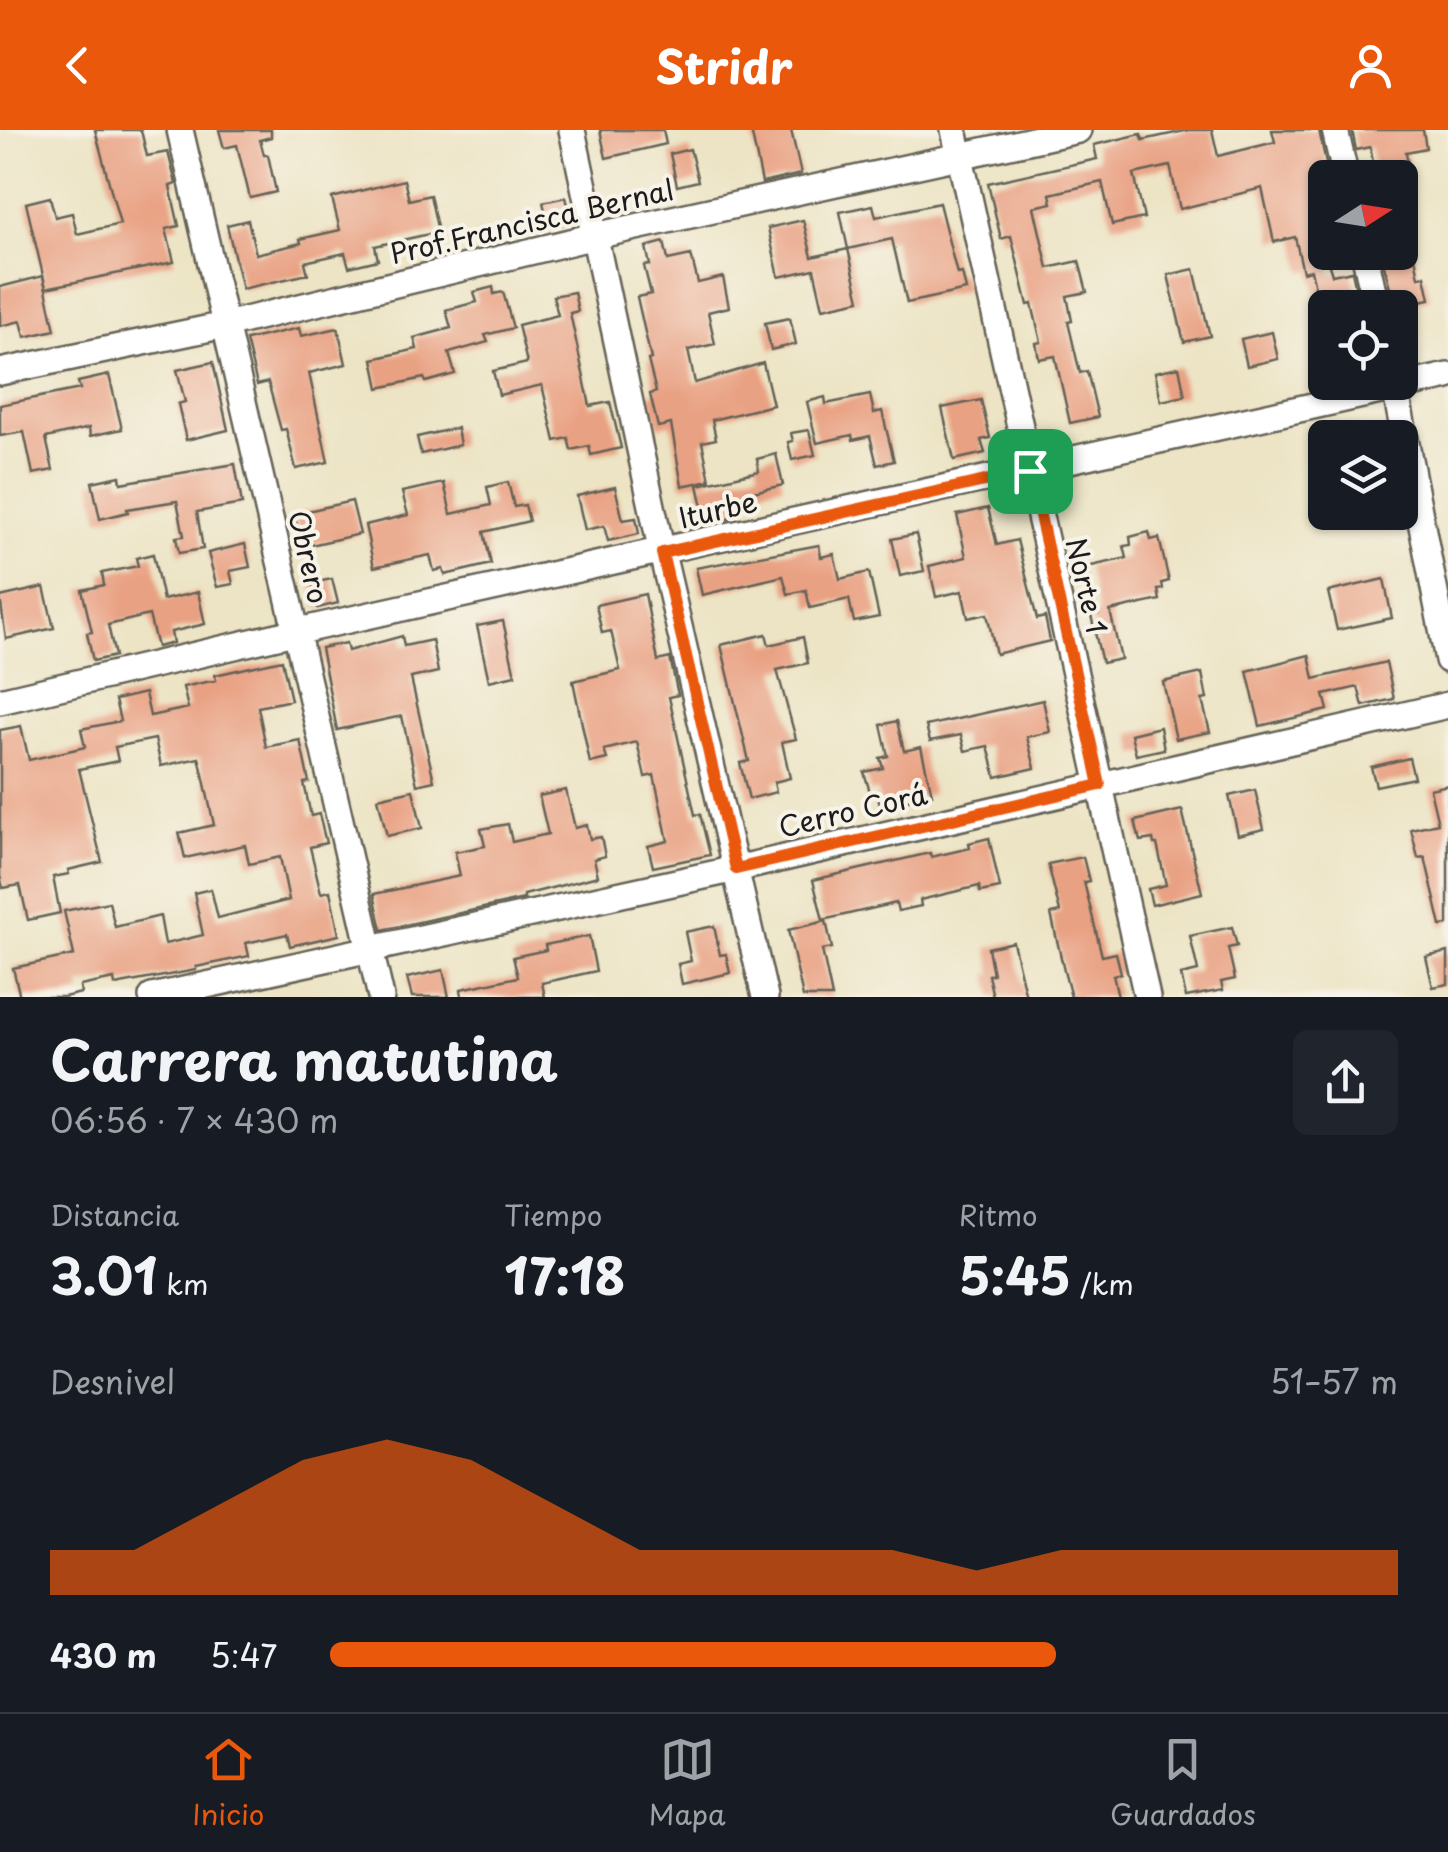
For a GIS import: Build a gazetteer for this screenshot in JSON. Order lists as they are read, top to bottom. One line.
{"streets":{"street":["Prof.Francisca Bernal","Iturbe","Obrero","Norte 1","Cerro Corá"]},"crossings":[["Prof.Francisca Bernal","Obrero"],["Prof.Francisca Bernal","Norte 1"],["Iturbe","Obrero"],["Iturbe","Norte 1"],["Obrero","Cerro Corá"],["Norte 1","Cerro Corá"]],"north":"right","page":{"header":"Stridr","heading":["Carrera matutina","06:56 · 7 × 430 m"],"stats":[["Distancia","3.01 km"],["Tiempo","17:18"],["Ritmo","5:45 /km"]],"chart":["Desnivel","51–57 m"],"list":[{"name":"430 m","note":"5:47"}],"tabs":["Inicio","Mapa","Guardados"]}}
